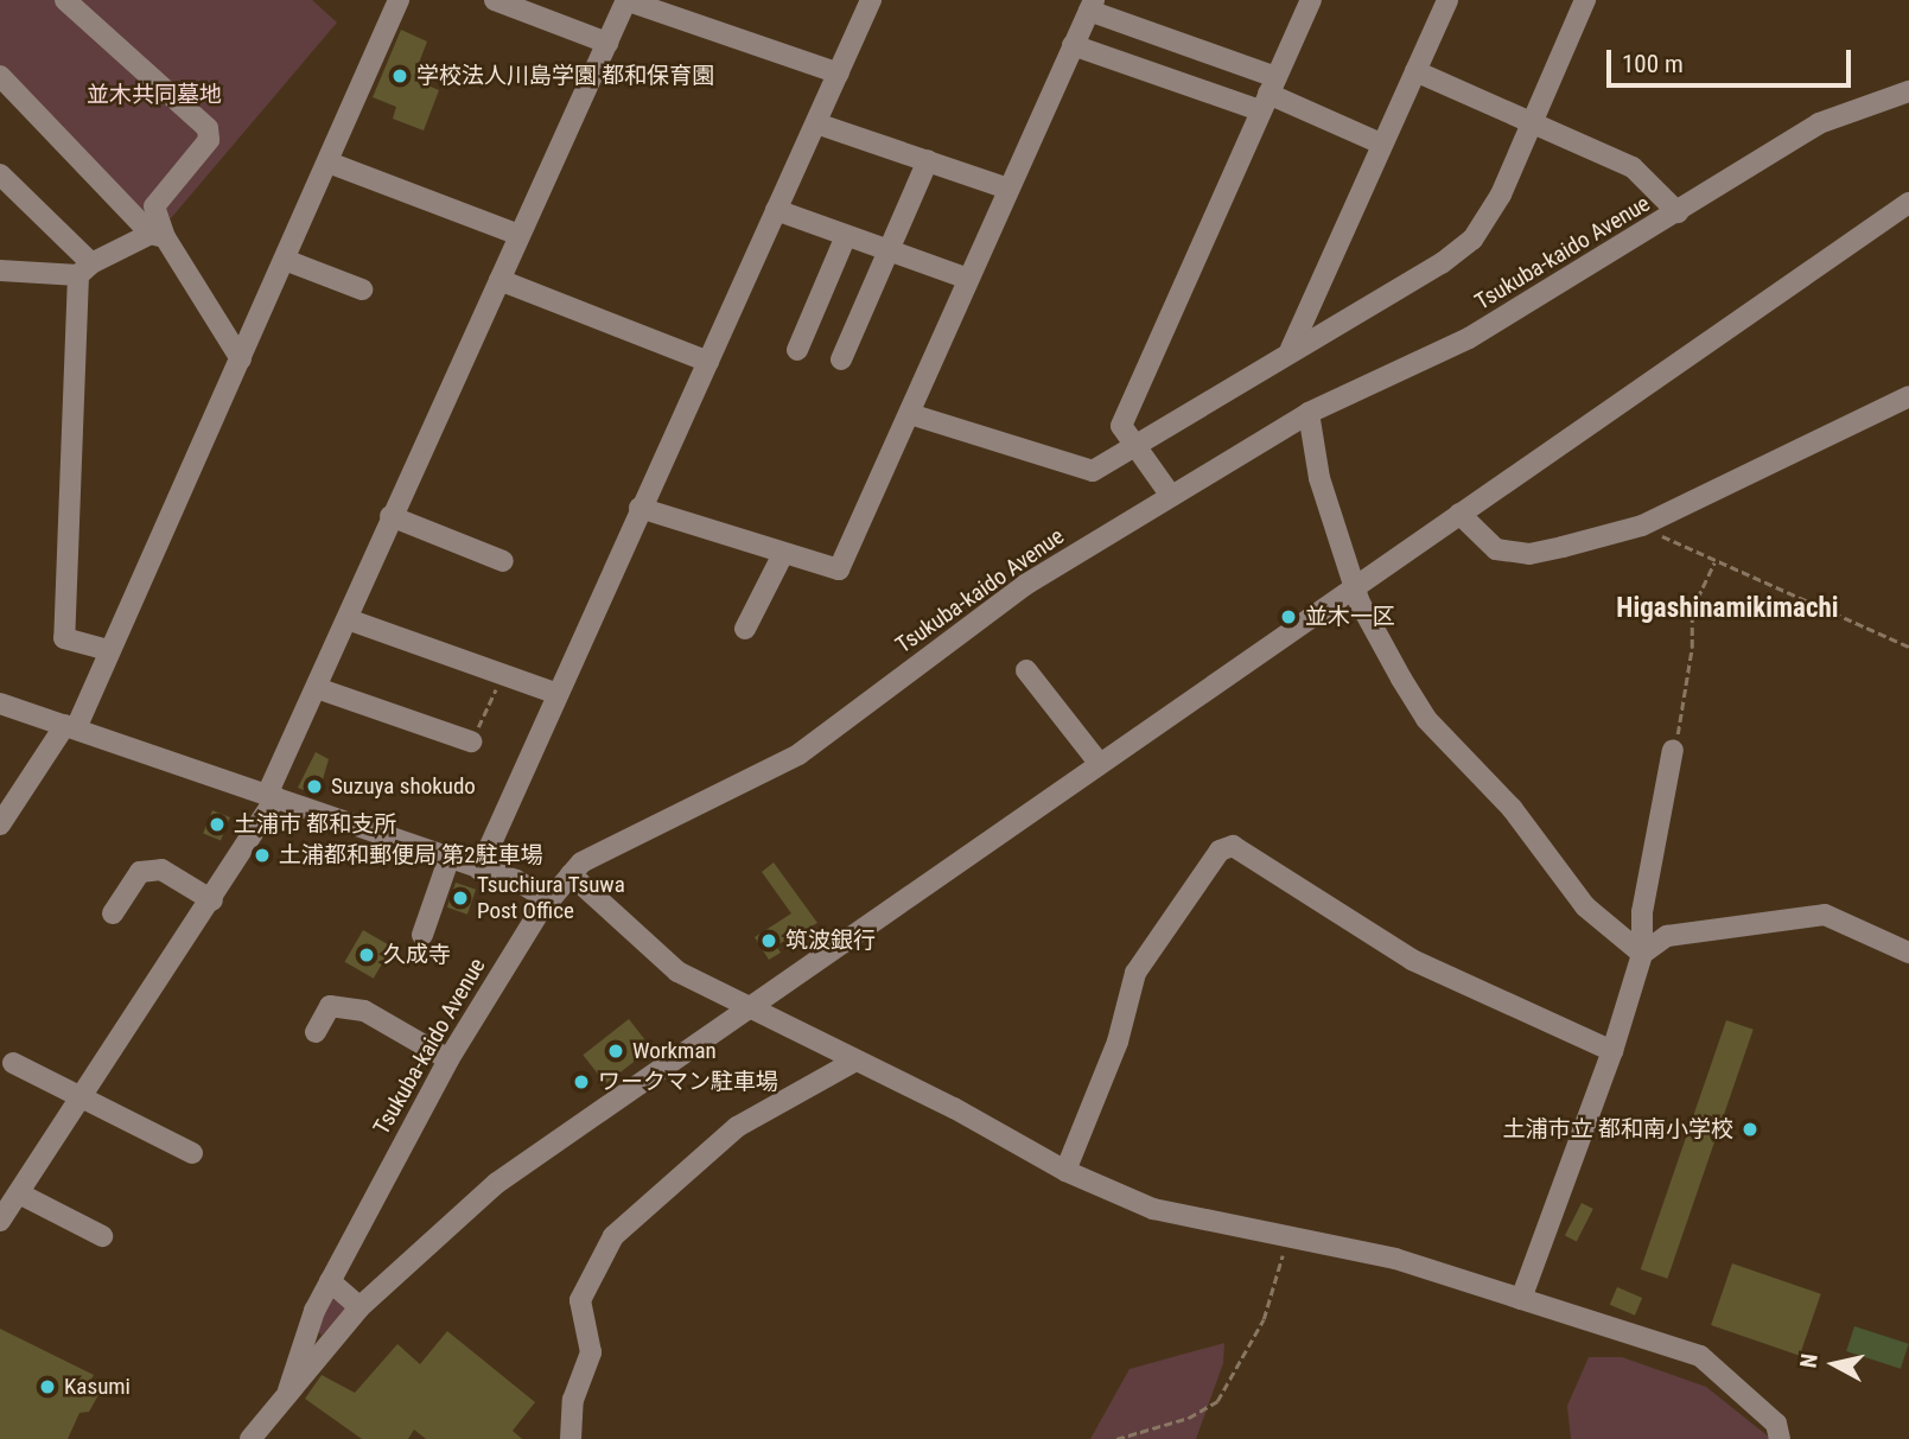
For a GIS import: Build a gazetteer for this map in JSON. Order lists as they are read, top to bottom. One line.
{"streets":{"street":["Tsukuba-kaido Avenue"]},"districts":["Higashinamikimachi"],"parks":["並木共同墓地"],"places":["学校法人川島学園 都和保育園","並木一区","Suzuya shokudo","土浦市 都和支所","土浦都和郵便局 第2駐車場","Tsuchiura Tsuwa Post Office","筑波銀行","久成寺","Workman","ワークマン駐車場","土浦市立 都和南小学校","Kasumi"],"scale_bar":"100 m","north":"left"}
